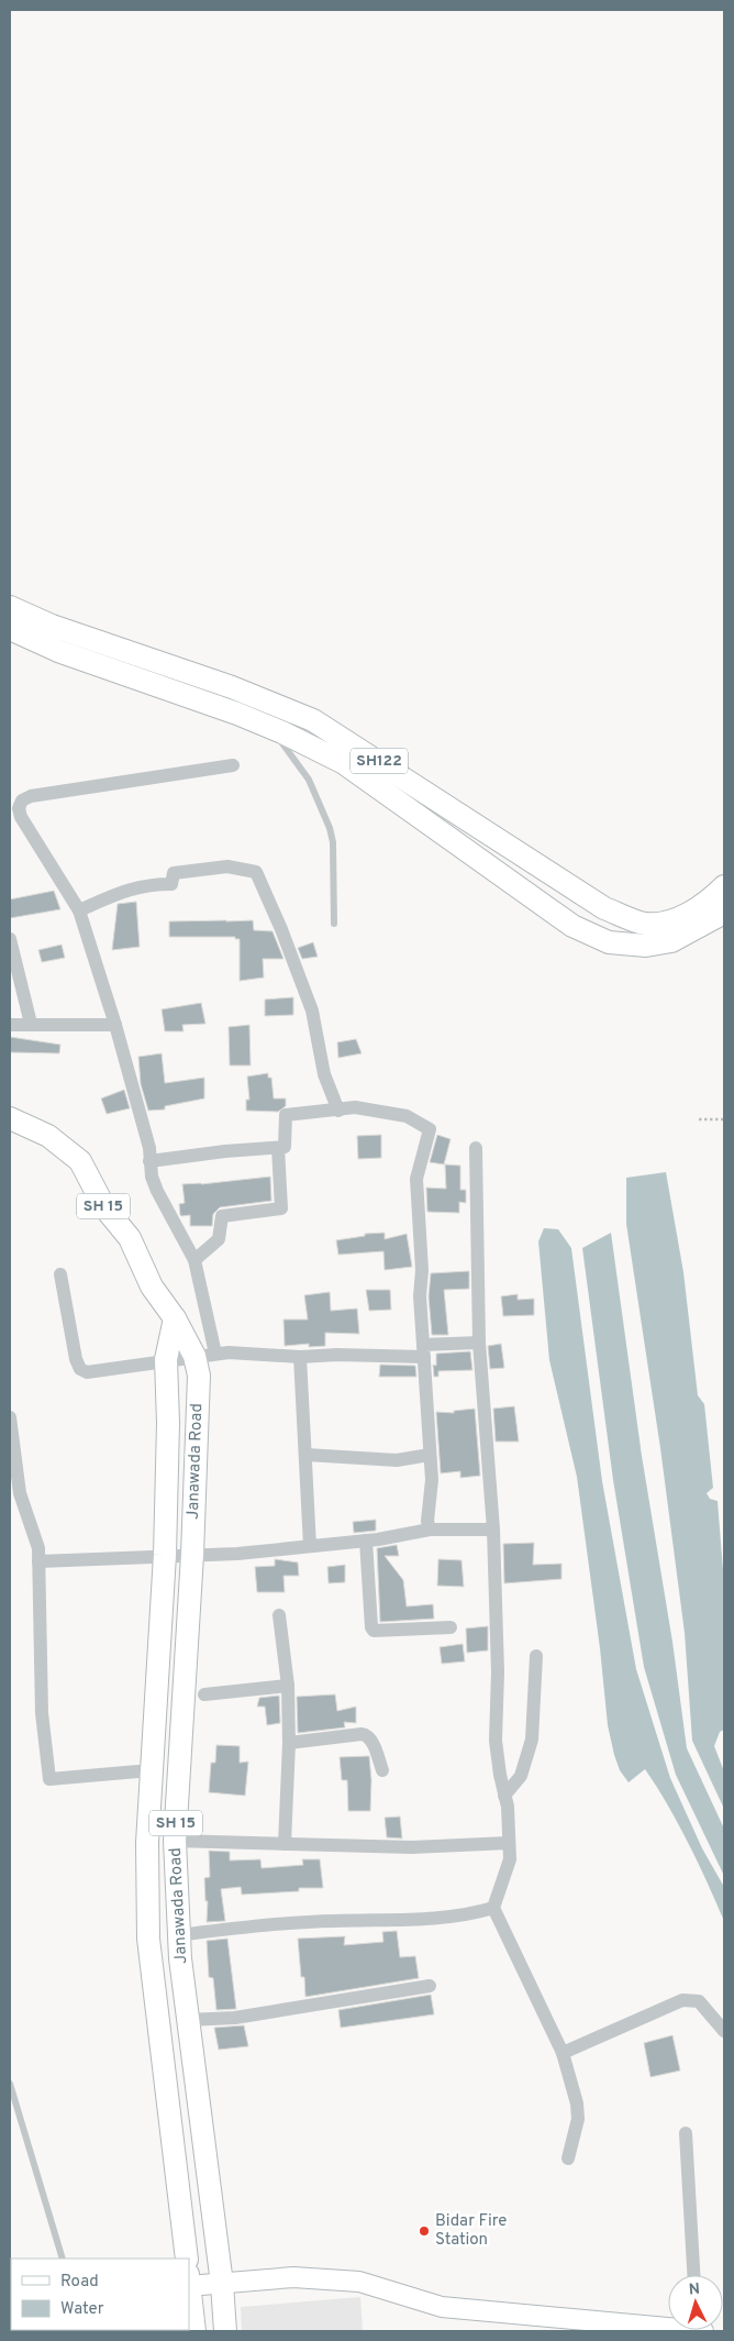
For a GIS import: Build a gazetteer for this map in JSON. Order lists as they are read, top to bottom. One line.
{"streets":{"main road":["SH122","SH 15","Janawada Road"]},"places":["Bidar Fire Station"],"legend":["Road","Water"],"north":"top"}
